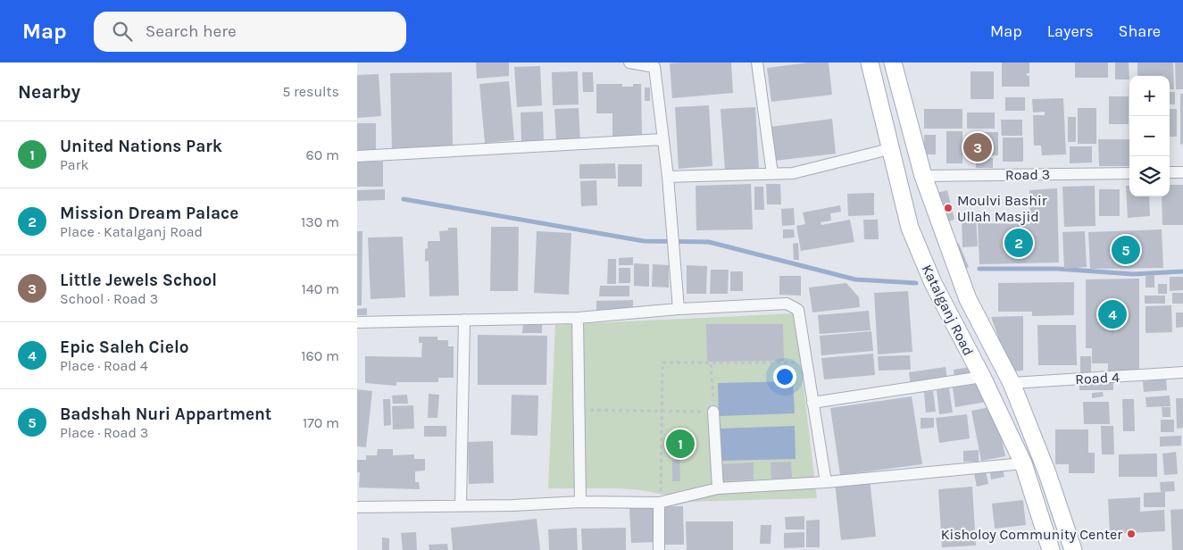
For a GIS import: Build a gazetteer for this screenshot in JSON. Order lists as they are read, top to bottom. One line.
{"streets":{"main road":["Katalganj Road"],"street":["Road 3","Road 4"]},"crossings":[["Road 3","Katalganj Road"],["Katalganj Road","Road 4"]],"places":["Moulvi Bashir Ullah Masjid","Kisholoy Community Center"],"page":{"header":"Map","search":"Search here","nav":["Map","Layers","Share"],"heading":["Nearby","5 results"],"map_buttons":["+","−"],"list":[{"mark":"1","name":"United Nations Park","note":"Park","value":"60 m"},{"mark":"2","name":"Mission Dream Palace","note":"Place · Katalganj Road","value":"130 m"},{"mark":"3","name":"Little Jewels School","note":"School · Road 3","value":"140 m"},{"mark":"4","name":"Epic Saleh Cielo","note":"Place · Road 4","value":"160 m"},{"mark":"5","name":"Badshah Nuri Appartment","note":"Place · Road 3","value":"170 m"}],"pins":["3","2","5","4","1"]}}
